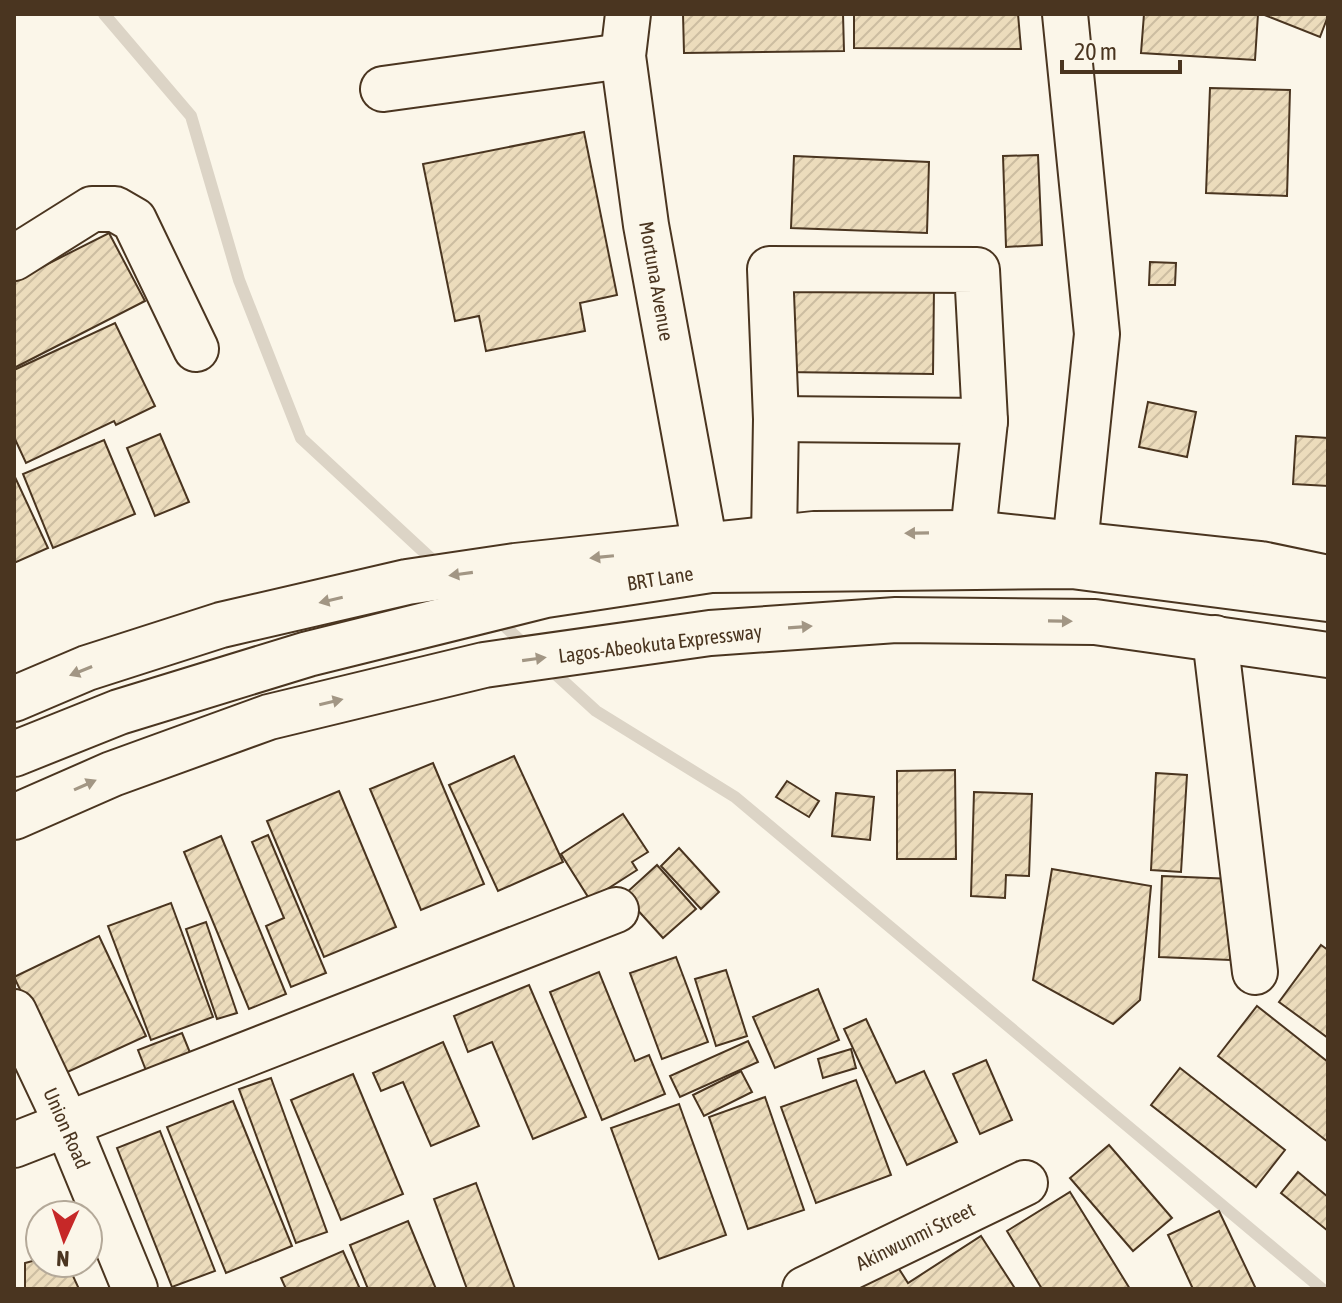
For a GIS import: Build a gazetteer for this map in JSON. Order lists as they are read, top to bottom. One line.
{"streets":{"main road":["Mortuna Avenue","BRT Lane","Lagos-Abeokuta Expressway","Union Road","Akinwunmi Street"]},"scale_bar":"20 m","north":"bottom"}
